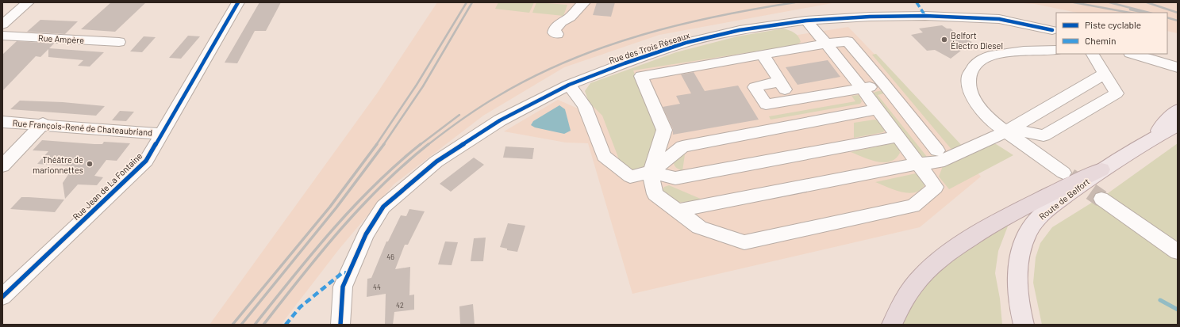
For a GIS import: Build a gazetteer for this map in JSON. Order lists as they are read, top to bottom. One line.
{"streets":{"main road":["Route de Belfort"],"street":["Rue Ampère","Rue des Trois Réseaux","Rue François-René de Chateaubriand","Rue Jean de La Fontaine"]},"crossings":[["Rue François-René de Chateaubriand","Rue Jean de La Fontaine"]],"places":["Belfort Électro Diesel","Théâtre de marionnettes"],"house_numbers":["46","44","42"],"legend":["Piste cyclable","Chemin"]}
